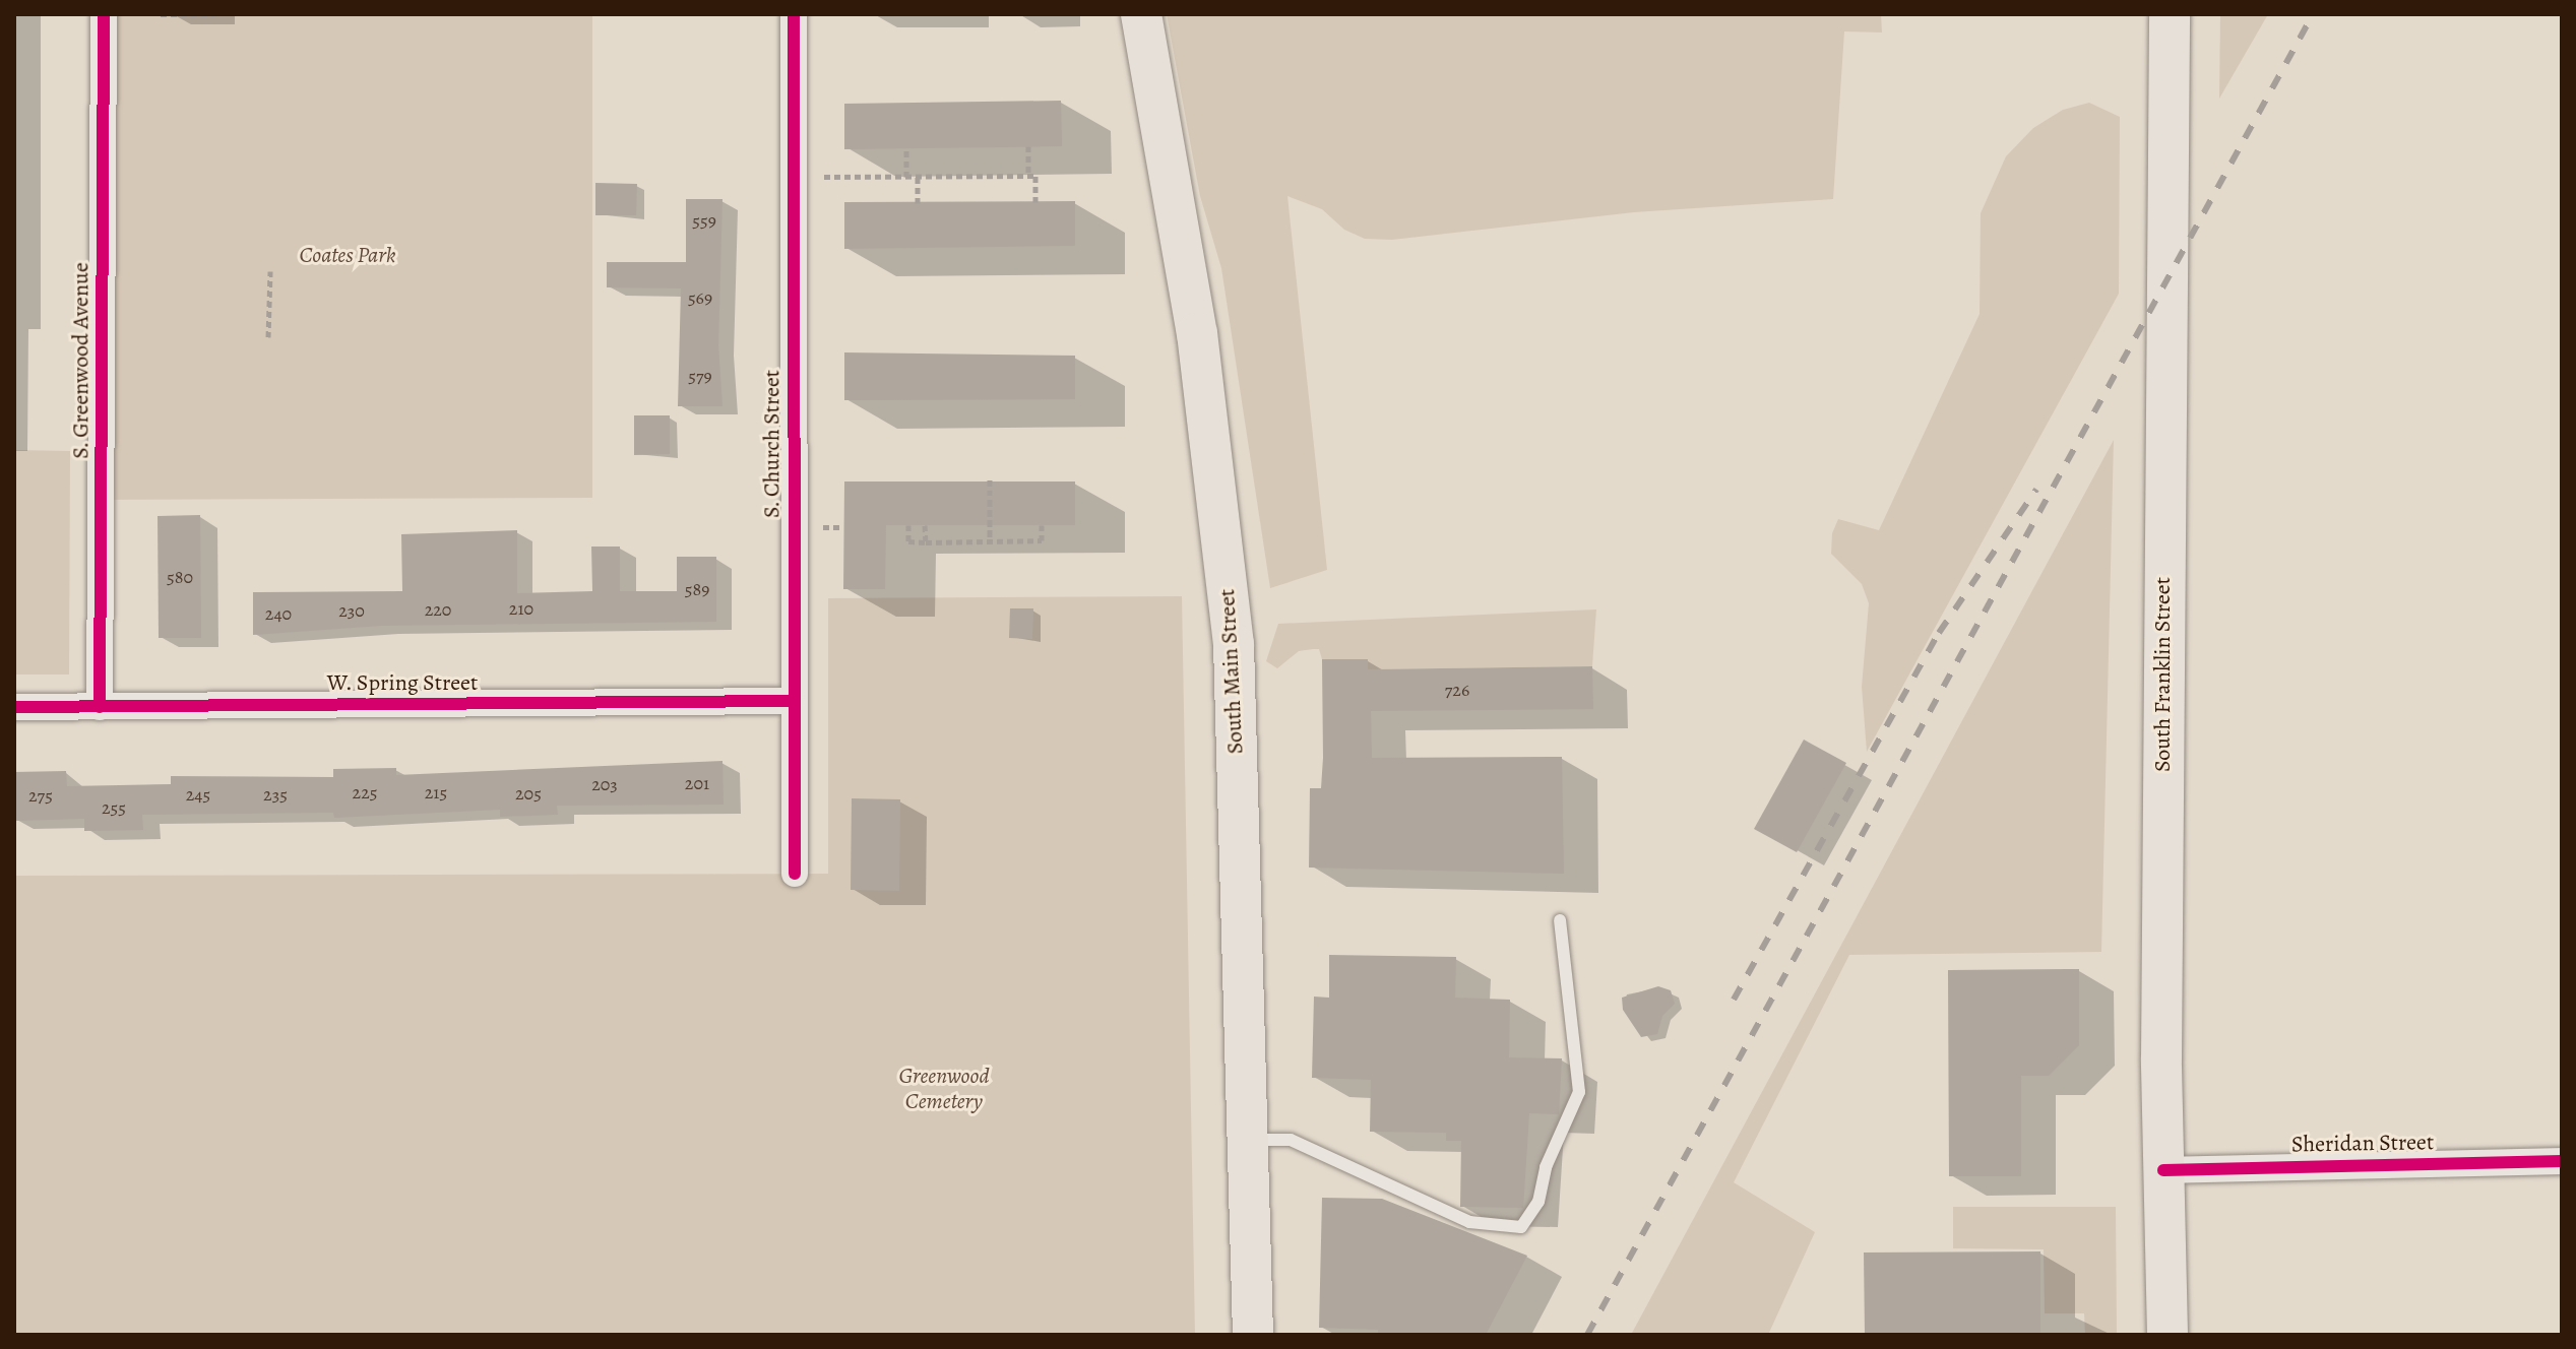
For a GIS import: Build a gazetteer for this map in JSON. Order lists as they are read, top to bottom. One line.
{"streets":{"main road":["South Main Street","South Franklin Street"],"street":["S. Greenwood Avenue","S. Church Street","W. Spring Street","Sheridan Street"]},"crossings":[["S. Greenwood Avenue","W. Spring Street"],["S. Church Street","W. Spring Street"],["South Franklin Street","Sheridan Street"]],"parks":["Coates Park","Greenwood Cemetery"],"house_numbers":["559","569","579","580","589","210","220","230","240","726","201","203","225","215","205","245","235","275","255"]}
